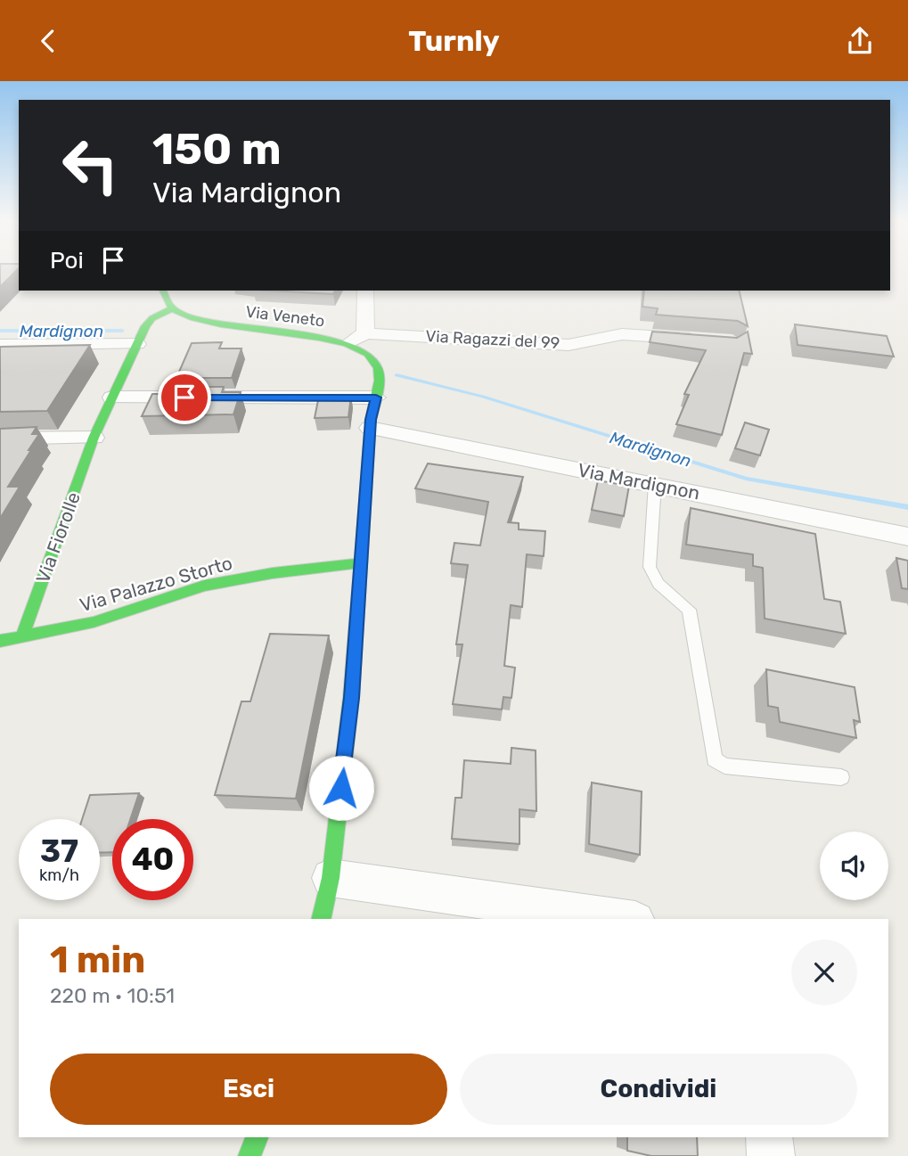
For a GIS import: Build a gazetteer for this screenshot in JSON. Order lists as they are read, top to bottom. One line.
{"streets":{"street":["Via Veneto","Via Ragazzi del 99","Via Mardignon","Via Fiorolle","Via Palazzo Storto"]},"crossings":[["Via Veneto","Via Ragazzi del 99"],["Via Veneto","Via Fiorolle"],["Via Fiorolle","Via Palazzo Storto"]],"water":["Mardignon"],"page":{"header":"Turnly","turn":["150 m","Via Mardignon"],"then":"Poi","speed":"37 km/h","limit":"40","heading":["1 min","220 m · 10:51"],"buttons":["Esci","Condividi"]}}
